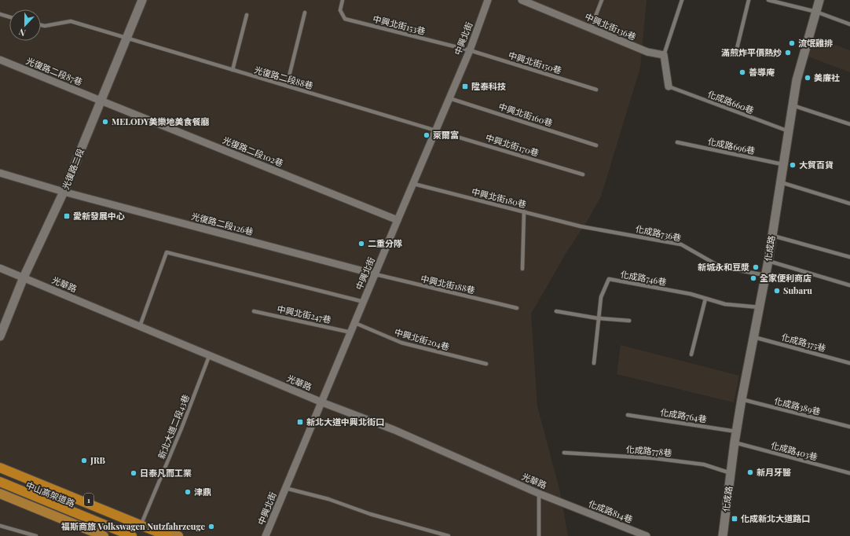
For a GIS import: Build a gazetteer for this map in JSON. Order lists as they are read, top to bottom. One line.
{"streets":{"highway":["中山高架道路","1"],"street":["中興北街136巷","中興北街","光復路二段87巷","光復路二段102巷","光復路二段","光復路二段126巷","化成路","光華路","化成路814巷"],"lane":["中興北街153巷","中興北街150巷","光復路二段88巷","化成路660巷","中興北街160巷","中興北街170巷","化成路696巷","中興北街180巷","化成路736巷","化成路746巷","中興北街188巷","中興北街247巷","中興北街204巷","化成路375巷","化成路389巷","化成路764巷","新北大道二段43巷","化成路778巷","化成路403巷"]},"crossings":[["中興北街153巷","中興北街"],["中興北街153巷","中興北街150巷"],["中興北街","中興北街150巷"],["中興北街","光復路二段88巷"],["中興北街","中興北街160巷"],["中興北街","中興北街170巷"],["中興北街","光復路二段102巷"],["中興北街","中興北街180巷"],["中興北街","光復路二段126巷"],["中興北街","光華路"],["中興北街","中興北街188巷"],["中興北街","中興北街247巷"],["中興北街","中興北街204巷"],["光復路二段87巷","光復路二段102巷"],["光復路二段87巷","光復路二段"],["光復路二段88巷","中興北街170巷"],["光復路二段88巷","光復路二段"],["化成路660巷","化成路"],["化成路696巷","化成路"],["光復路二段102巷","光復路二段"],["光復路二段","光復路二段126巷"],["光復路二段","光華路"],["中興北街180巷","化成路736巷"],["光復路二段126巷","中興北街188巷"],["化成路736巷","化成路"],["化成路","化成路746巷"],["化成路","化成路375巷"],["化成路","化成路389巷"],["化成路","化成路764巷"],["化成路","化成路778巷"],["化成路","化成路403巷"],["光華路","新北大道二段43巷"],["光華路","化成路814巷"],["新北大道二段43巷","1"]],"places":{"other":["流氓雞排","滿煎炸平價熱炒","善導庵","美廉社","MELODY美樂地美食餐廳","萊爾富","大貿百貨","二重分隊","新城永和豆漿","全家便利商店","Subaru","JRB","新月牙醫","日泰凡而工業","津鼎","福斯商旅 Volkswagen Nutzfahrzeuge"],"transit":["陞泰科技","愛新發展中心","新北大道中興北街口","化成新北大道路口"]},"north":"bottom"}
